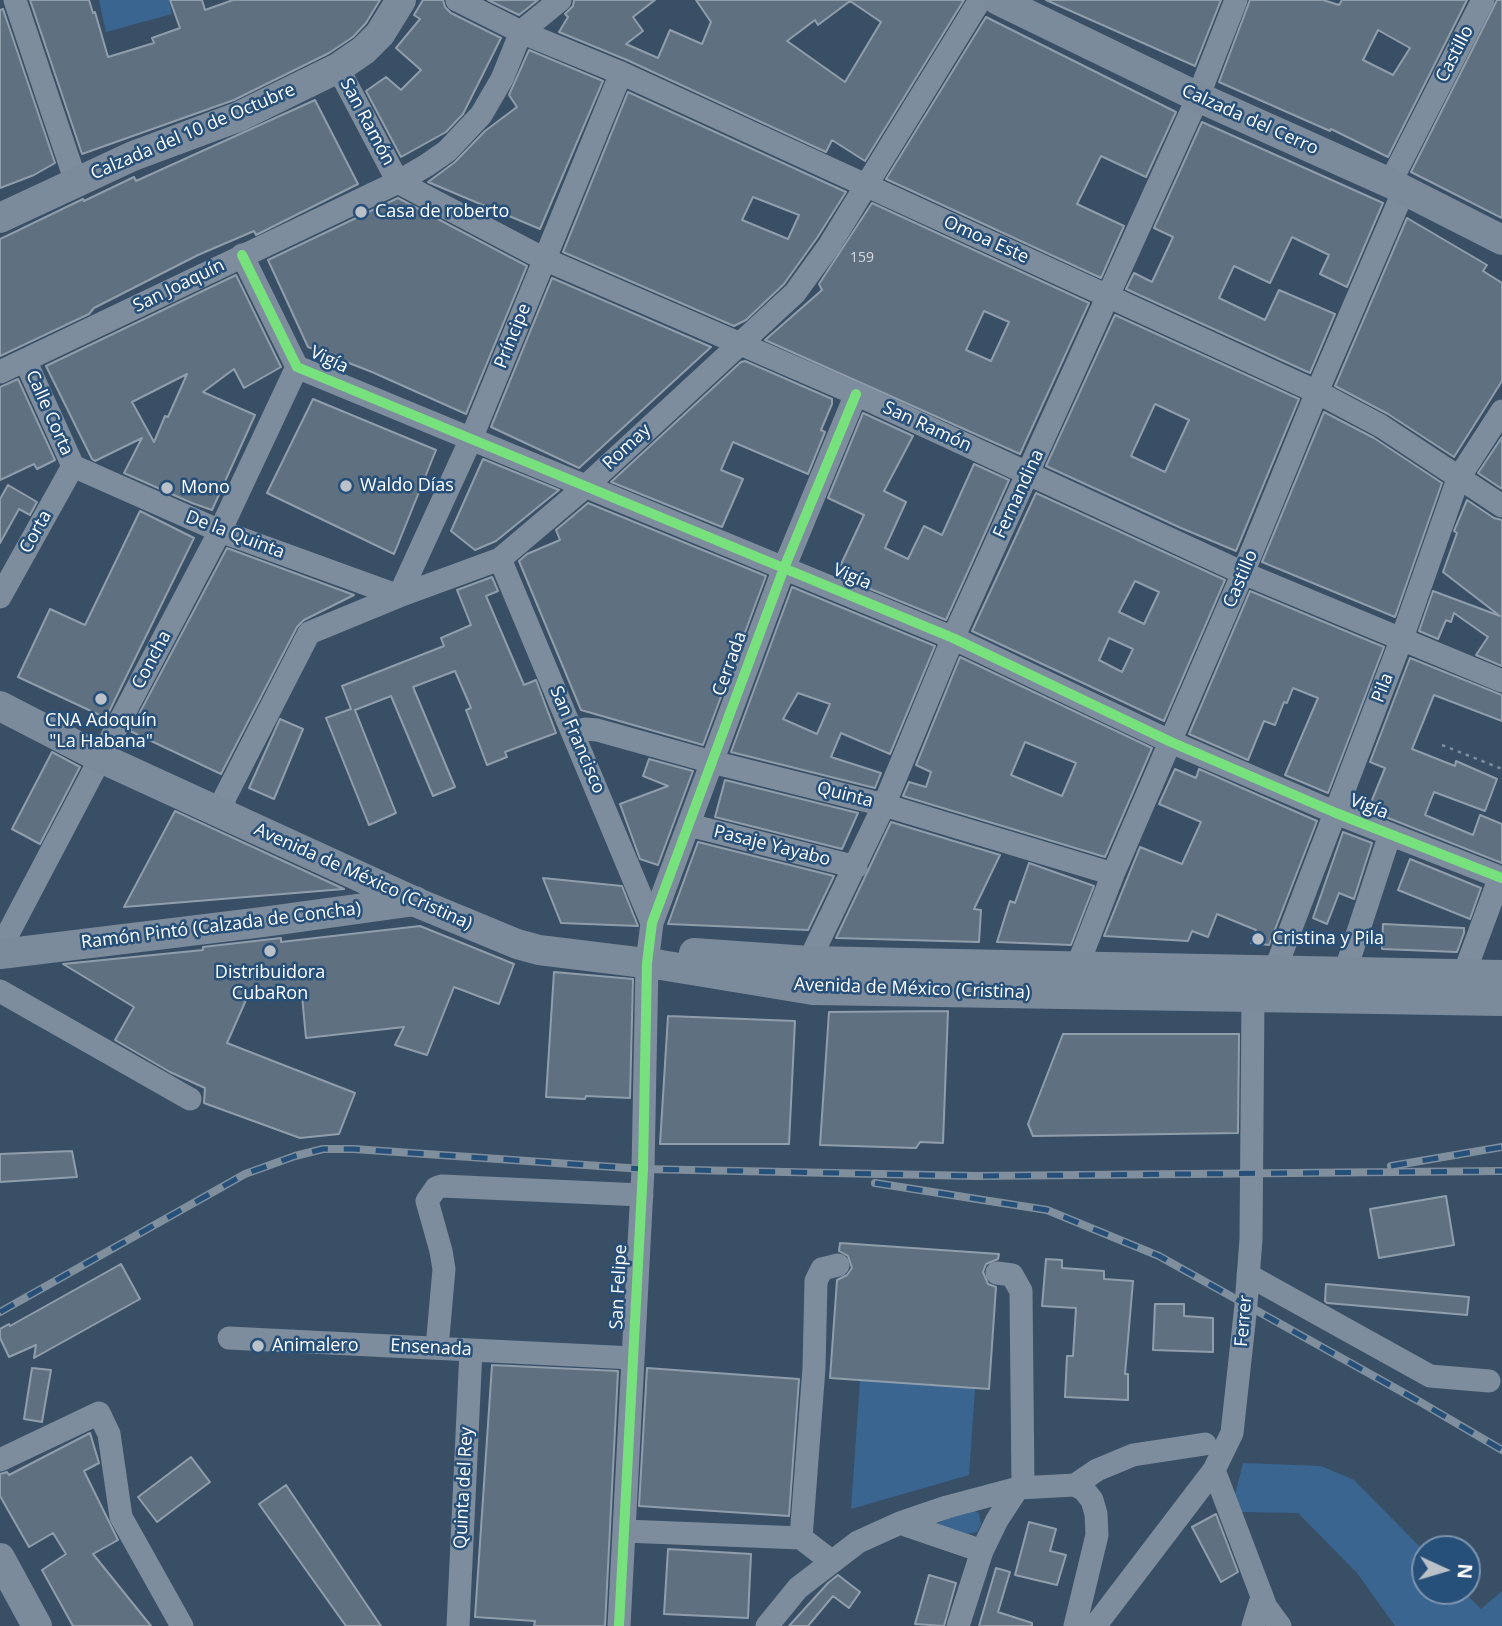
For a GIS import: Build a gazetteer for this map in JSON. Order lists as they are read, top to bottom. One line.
{"streets":{"main road":["Calzada del Cerro","Calzada del 10 de Octubre","Avenida de México (Cristina)","Ramón Pintó (Calzada de Concha)"],"street":["Castillo","San Ramón","Omoa Este","San Joaquín","Príncipe","Vigía","Calle Corta","Romay","Fernandina","Corta","De la Quinta","Concha","Cerrada","Pila","San Francisco","Quinta","Pasaje Yayabo","San Felipe","Ferrer","Ensenada","Quinta del Rey"]},"crossings":[["Castillo","Calzada del Cerro"],["Castillo","San Ramón"],["Castillo","Omoa Este"],["Castillo","Vigía"],["Castillo","Quinta"],["Castillo","Avenida de México (Cristina)"],["Calzada del Cerro","Fernandina"],["San Ramón","Calzada del 10 de Octubre"],["San Ramón","San Joaquín"],["San Ramón","Príncipe"],["San Ramón","Romay"],["San Ramón","Fernandina"],["San Ramón","Cerrada"],["San Ramón","Pila"],["Omoa Este","San Joaquín"],["Omoa Este","Príncipe"],["Omoa Este","Romay"],["Omoa Este","Fernandina"],["Omoa Este","Pila"],["San Joaquín","Vigía"],["San Joaquín","Calle Corta"],["Príncipe","Vigía"],["Príncipe","Romay"],["Príncipe","De la Quinta"],["Vigía","Romay"],["Vigía","Fernandina"],["Vigía","Concha"],["Vigía","Cerrada"],["Vigía","Pila"],["Calle Corta","Corta"],["Calle Corta","De la Quinta"],["Romay","De la Quinta"],["Romay","San Francisco"],["Romay","Avenida de México (Cristina)"],["Fernandina","Quinta"],["Fernandina","Pasaje Yayabo"],["Fernandina","Avenida de México (Cristina)"],["Corta","De la Quinta"],["De la Quinta","Concha"],["Concha","Avenida de México (Cristina)"],["Concha","Ramón Pintó (Calzada de Concha)"],["Cerrada","San Francisco"],["Cerrada","Quinta"],["Cerrada","Pasaje Yayabo"],["Cerrada","Avenida de México (Cristina)"],["Cerrada","San Felipe"],["Pila","Avenida de México (Cristina)"],["San Francisco","Quinta"],["San Francisco","Avenida de México (Cristina)"],["San Francisco","San Felipe"],["Avenida de México (Cristina)","Ramón Pintó (Calzada de Concha)"],["Avenida de México (Cristina)","San Felipe"],["Avenida de México (Cristina)","Ferrer"],["San Felipe","Ensenada"],["Ensenada","Quinta del Rey"]],"places":["Casa de roberto","Waldo Días","Mono","CNA Adoquín \"La Habana\"","Cristina y Pila","Distribuidora CubaRon","Animalero"],"house_numbers":["159"],"north":"right"}
